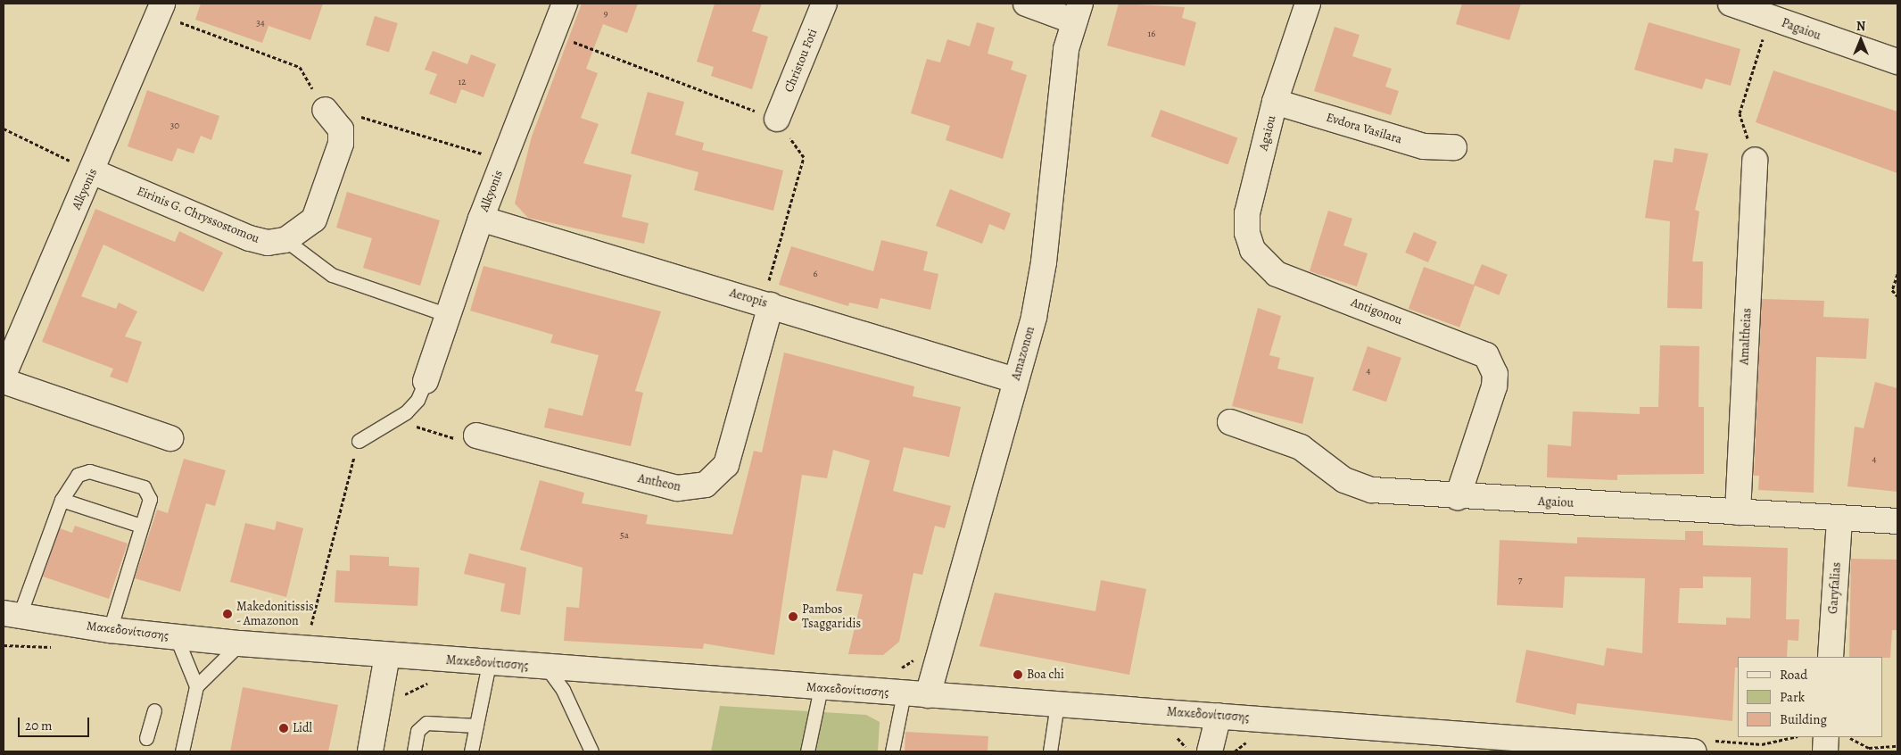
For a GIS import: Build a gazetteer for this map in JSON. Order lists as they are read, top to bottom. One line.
{"streets":{"street":["Pagaiou","Christou Foti","Evdora Vasilara","Agaiou","Alkyonis","Eirinis G. Chryssostomou","Aeropis","Antigonou","Amaltheias","Amazonon","Antheon","Garyfalias","Μακεδονίτισσης"]},"crossings":[["Evdora Vasilara","Agaiou"],["Agaiou","Antigonou"],["Agaiou","Amaltheias"],["Agaiou","Garyfalias"],["Alkyonis","Eirinis G. Chryssostomou"],["Alkyonis","Aeropis"],["Aeropis","Amazonon"],["Aeropis","Antheon"],["Amazonon","Μακεδονίτισσης"]],"places":["Makedonitissis - Amazonon","Pambos Tsaggaridis","Boa chi","Lidl"],"house_numbers":["9","34","16","12","30","6","4","4","5a","7"],"legend":["Road","Park","Building"],"scale_bar":"20 m","north":"top"}
